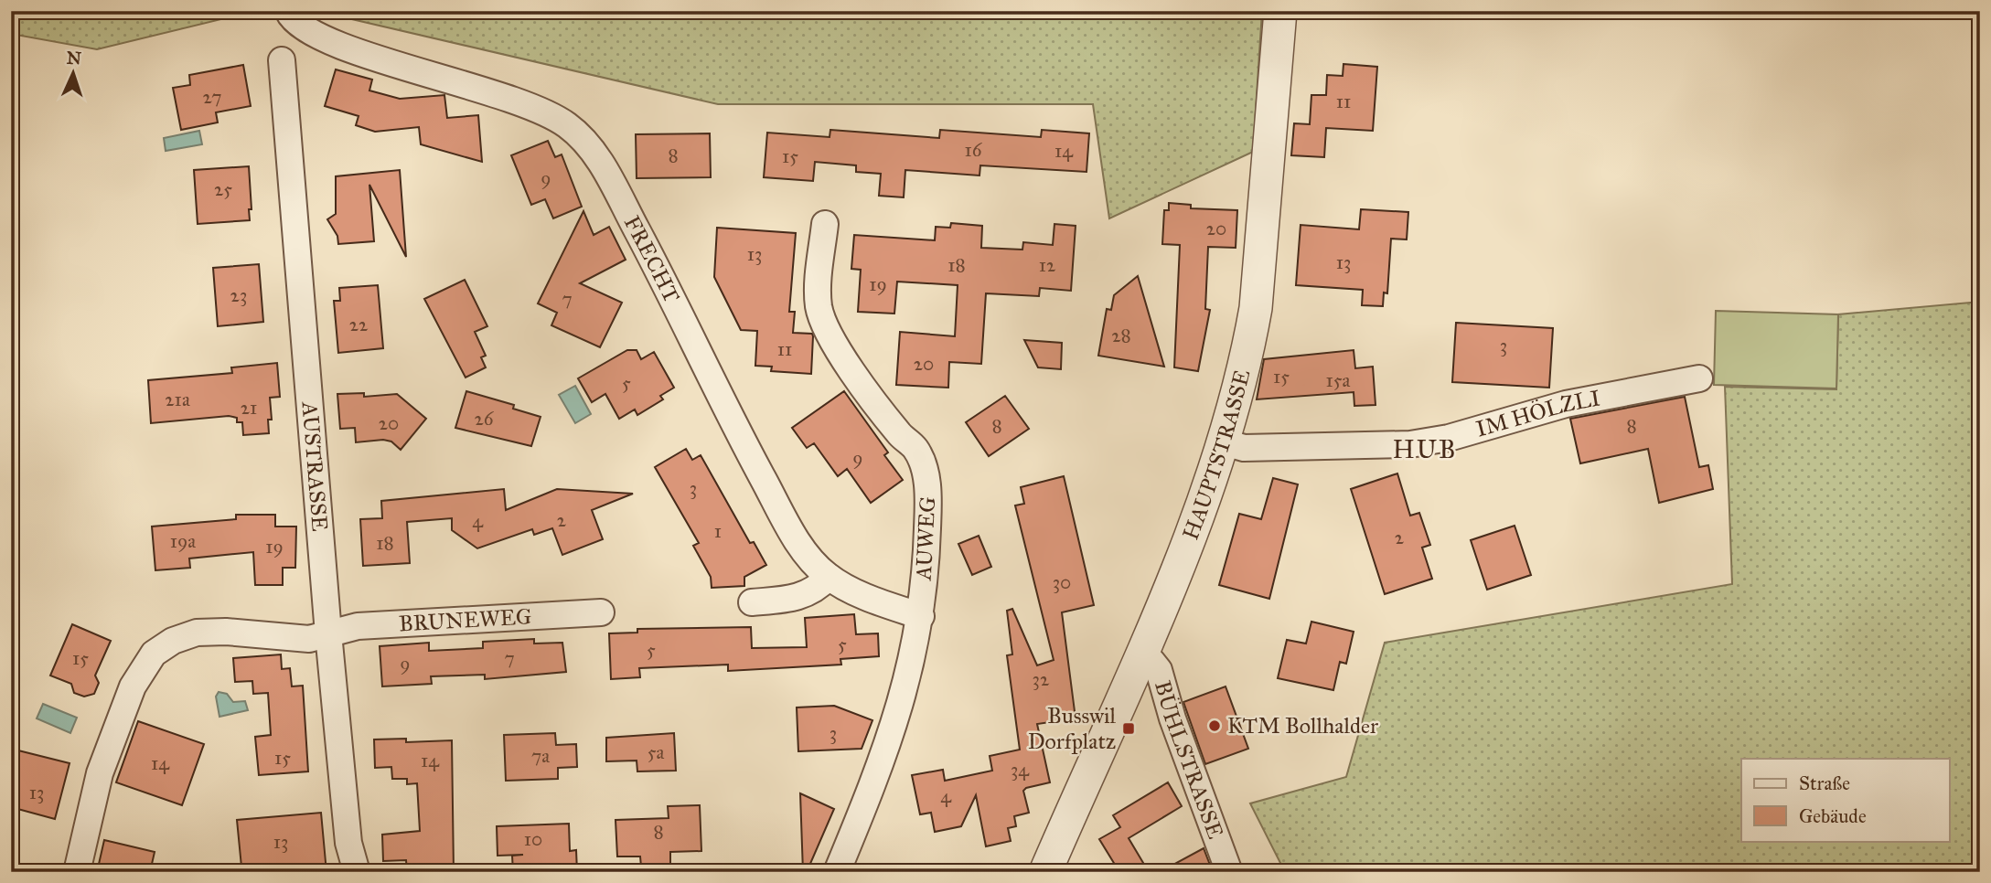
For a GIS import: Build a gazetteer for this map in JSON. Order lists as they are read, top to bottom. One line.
{"streets":{"street":["FRECHT","IM HÖLZLI","HAUPTSTRASSE","AUSTRASSE","AUWEG","BRUNEWEG","BÜHLSTRASSE"]},"crossings":[["FRECHT","AUWEG"],["IM HÖLZLI","HAUPTSTRASSE"],["HAUPTSTRASSE","BÜHLSTRASSE"],["AUSTRASSE","BRUNEWEG"]],"districts":["HUB"],"places":{"other":["KTM Bollhalder"],"transit":["Busswil Dorfplatz"]},"house_numbers":["27","11","16","14","8","15","9","25","20","13","13","18","12","19","23","7","22","28","3","11","20","15","15a","5","21a","21","26","20","8","8","9","3","2","4","1","2","19a","18","19","30","5","5","15","7","9","32","3","5a","7a","15","14","14","34","13","4","8","10","13"],"legend":["Straße","Gebäude"],"north":"top"}
